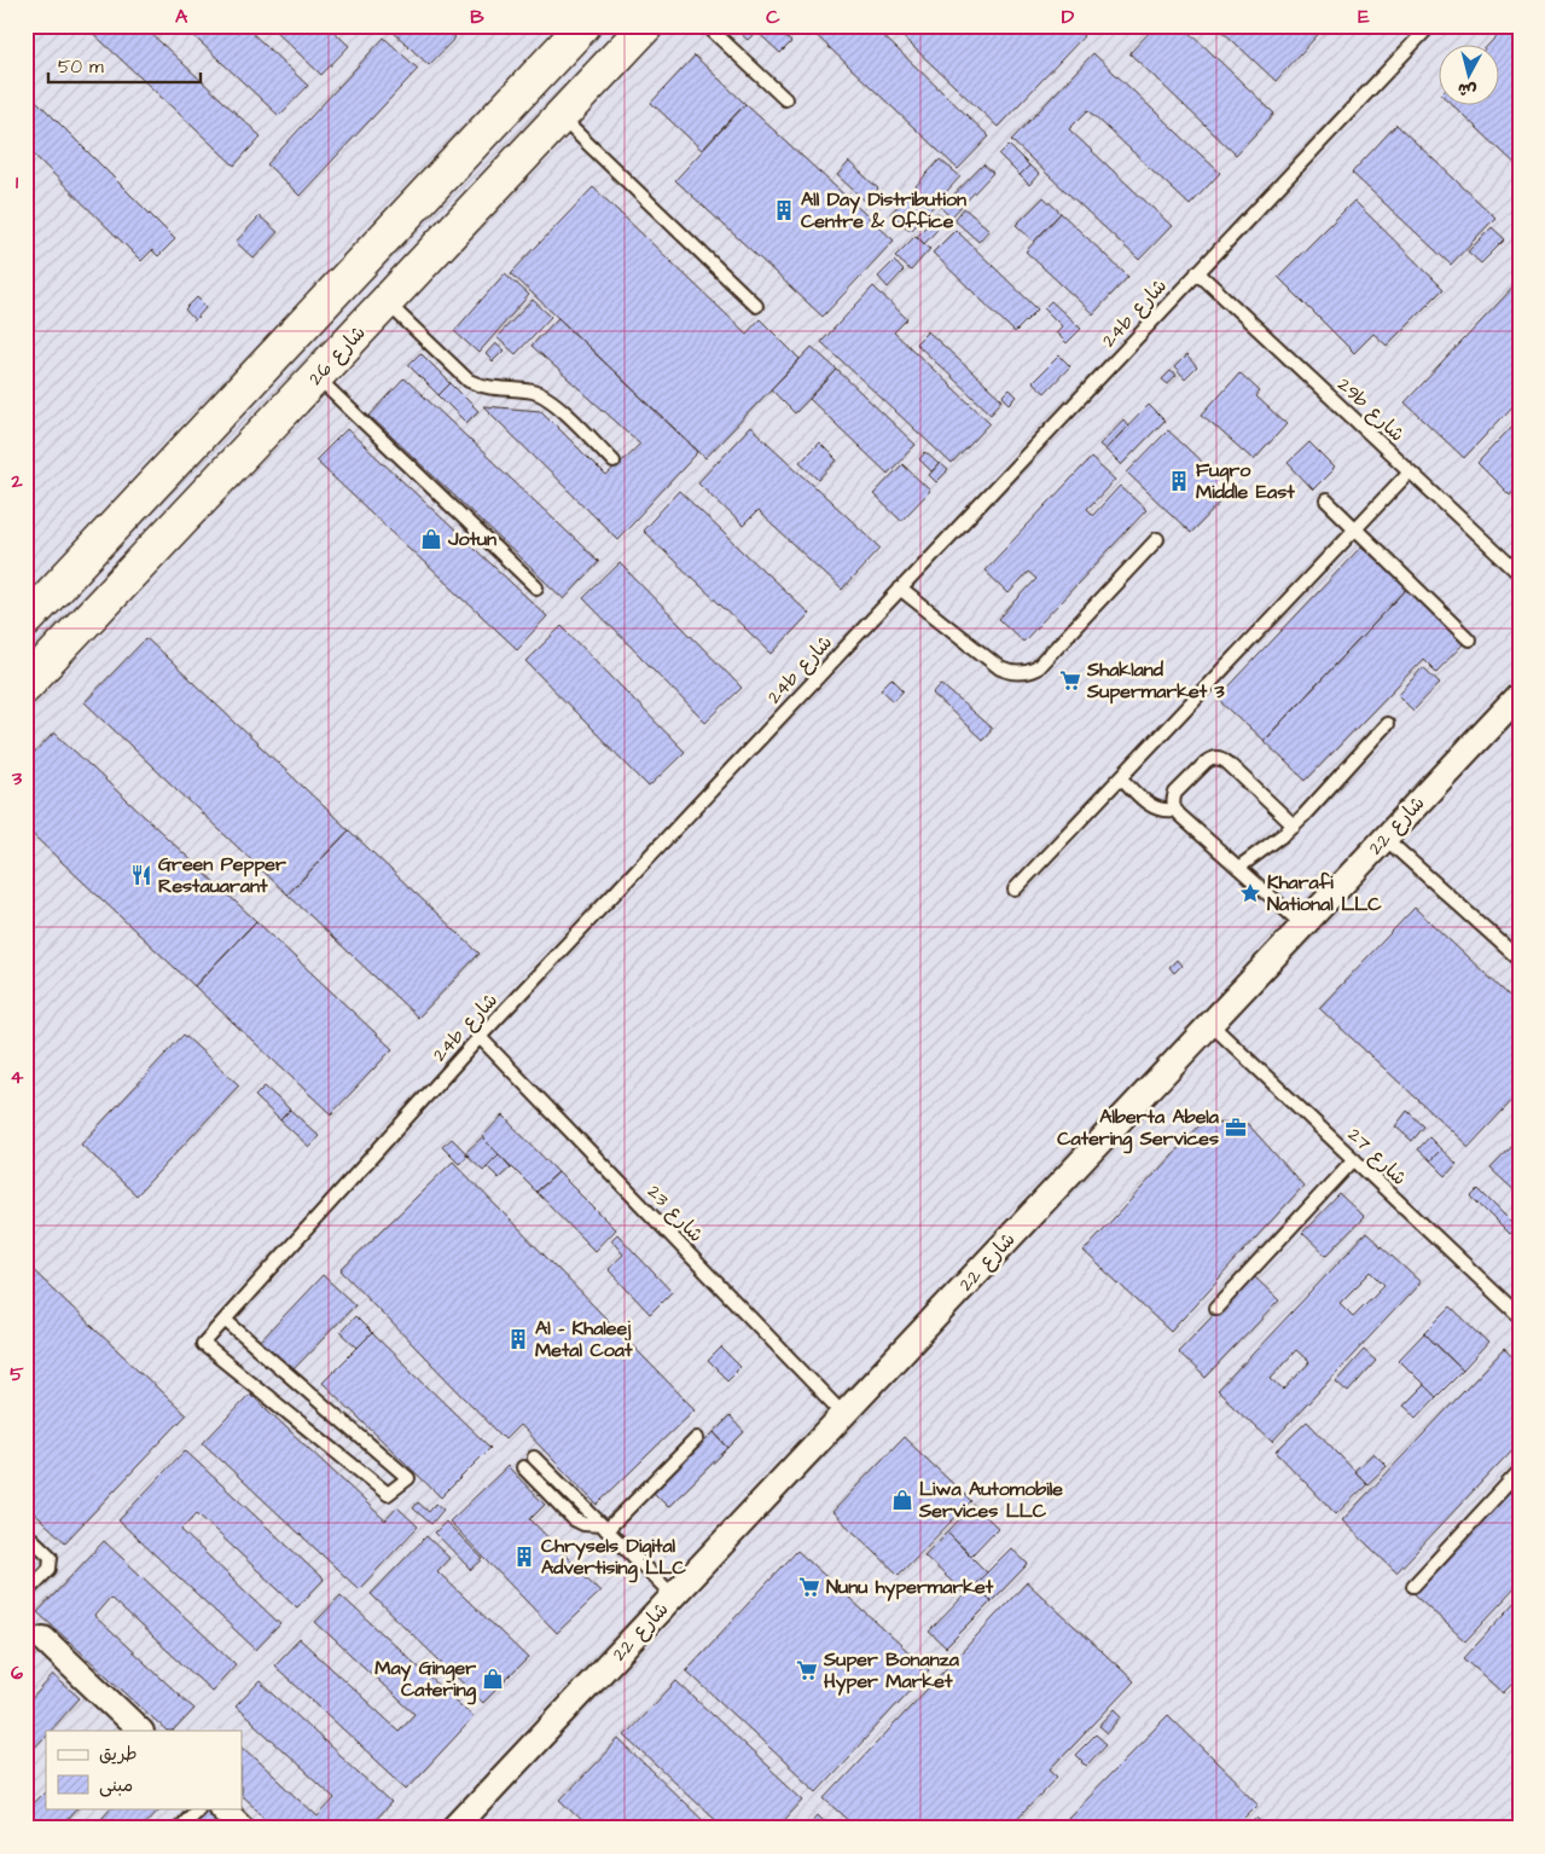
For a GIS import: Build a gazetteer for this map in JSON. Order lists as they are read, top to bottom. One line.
{"streets":{"street":["شارع 26","شارع 22"],"lane":["24b شارع","29b شارع","شارع 27","شارع 23"]},"crossings":[["24b شارع","29b شارع"],["24b شارع","شارع 23"],["شارع 22","شارع 27"],["شارع 22","شارع 23"]],"places":{"building":["All Day Distribution Centre & Office","Fugro Middle East","Al - Khaleej Metal Coat","Chrysels Digital Advertising LLC"],"shop":["Jotun","Liwa Automobile Services LLC","May Ginger Catering"],"supermarket":["Shakland Supermarket 3","Nunu hypermarket","Super Bonanza Hyper Market"],"restaurant":["Green Pepper Restauarant"],"place":["Kharafi National LLC"],"office":["Alberta Abela Catering Services"]},"legend":["طريق","مبنى"],"scale_bar":"50 m","north":"bottom","grid":{"columns":["A","B","C","D","E"],"rows":["1","2","3","4","5","6"]}}
